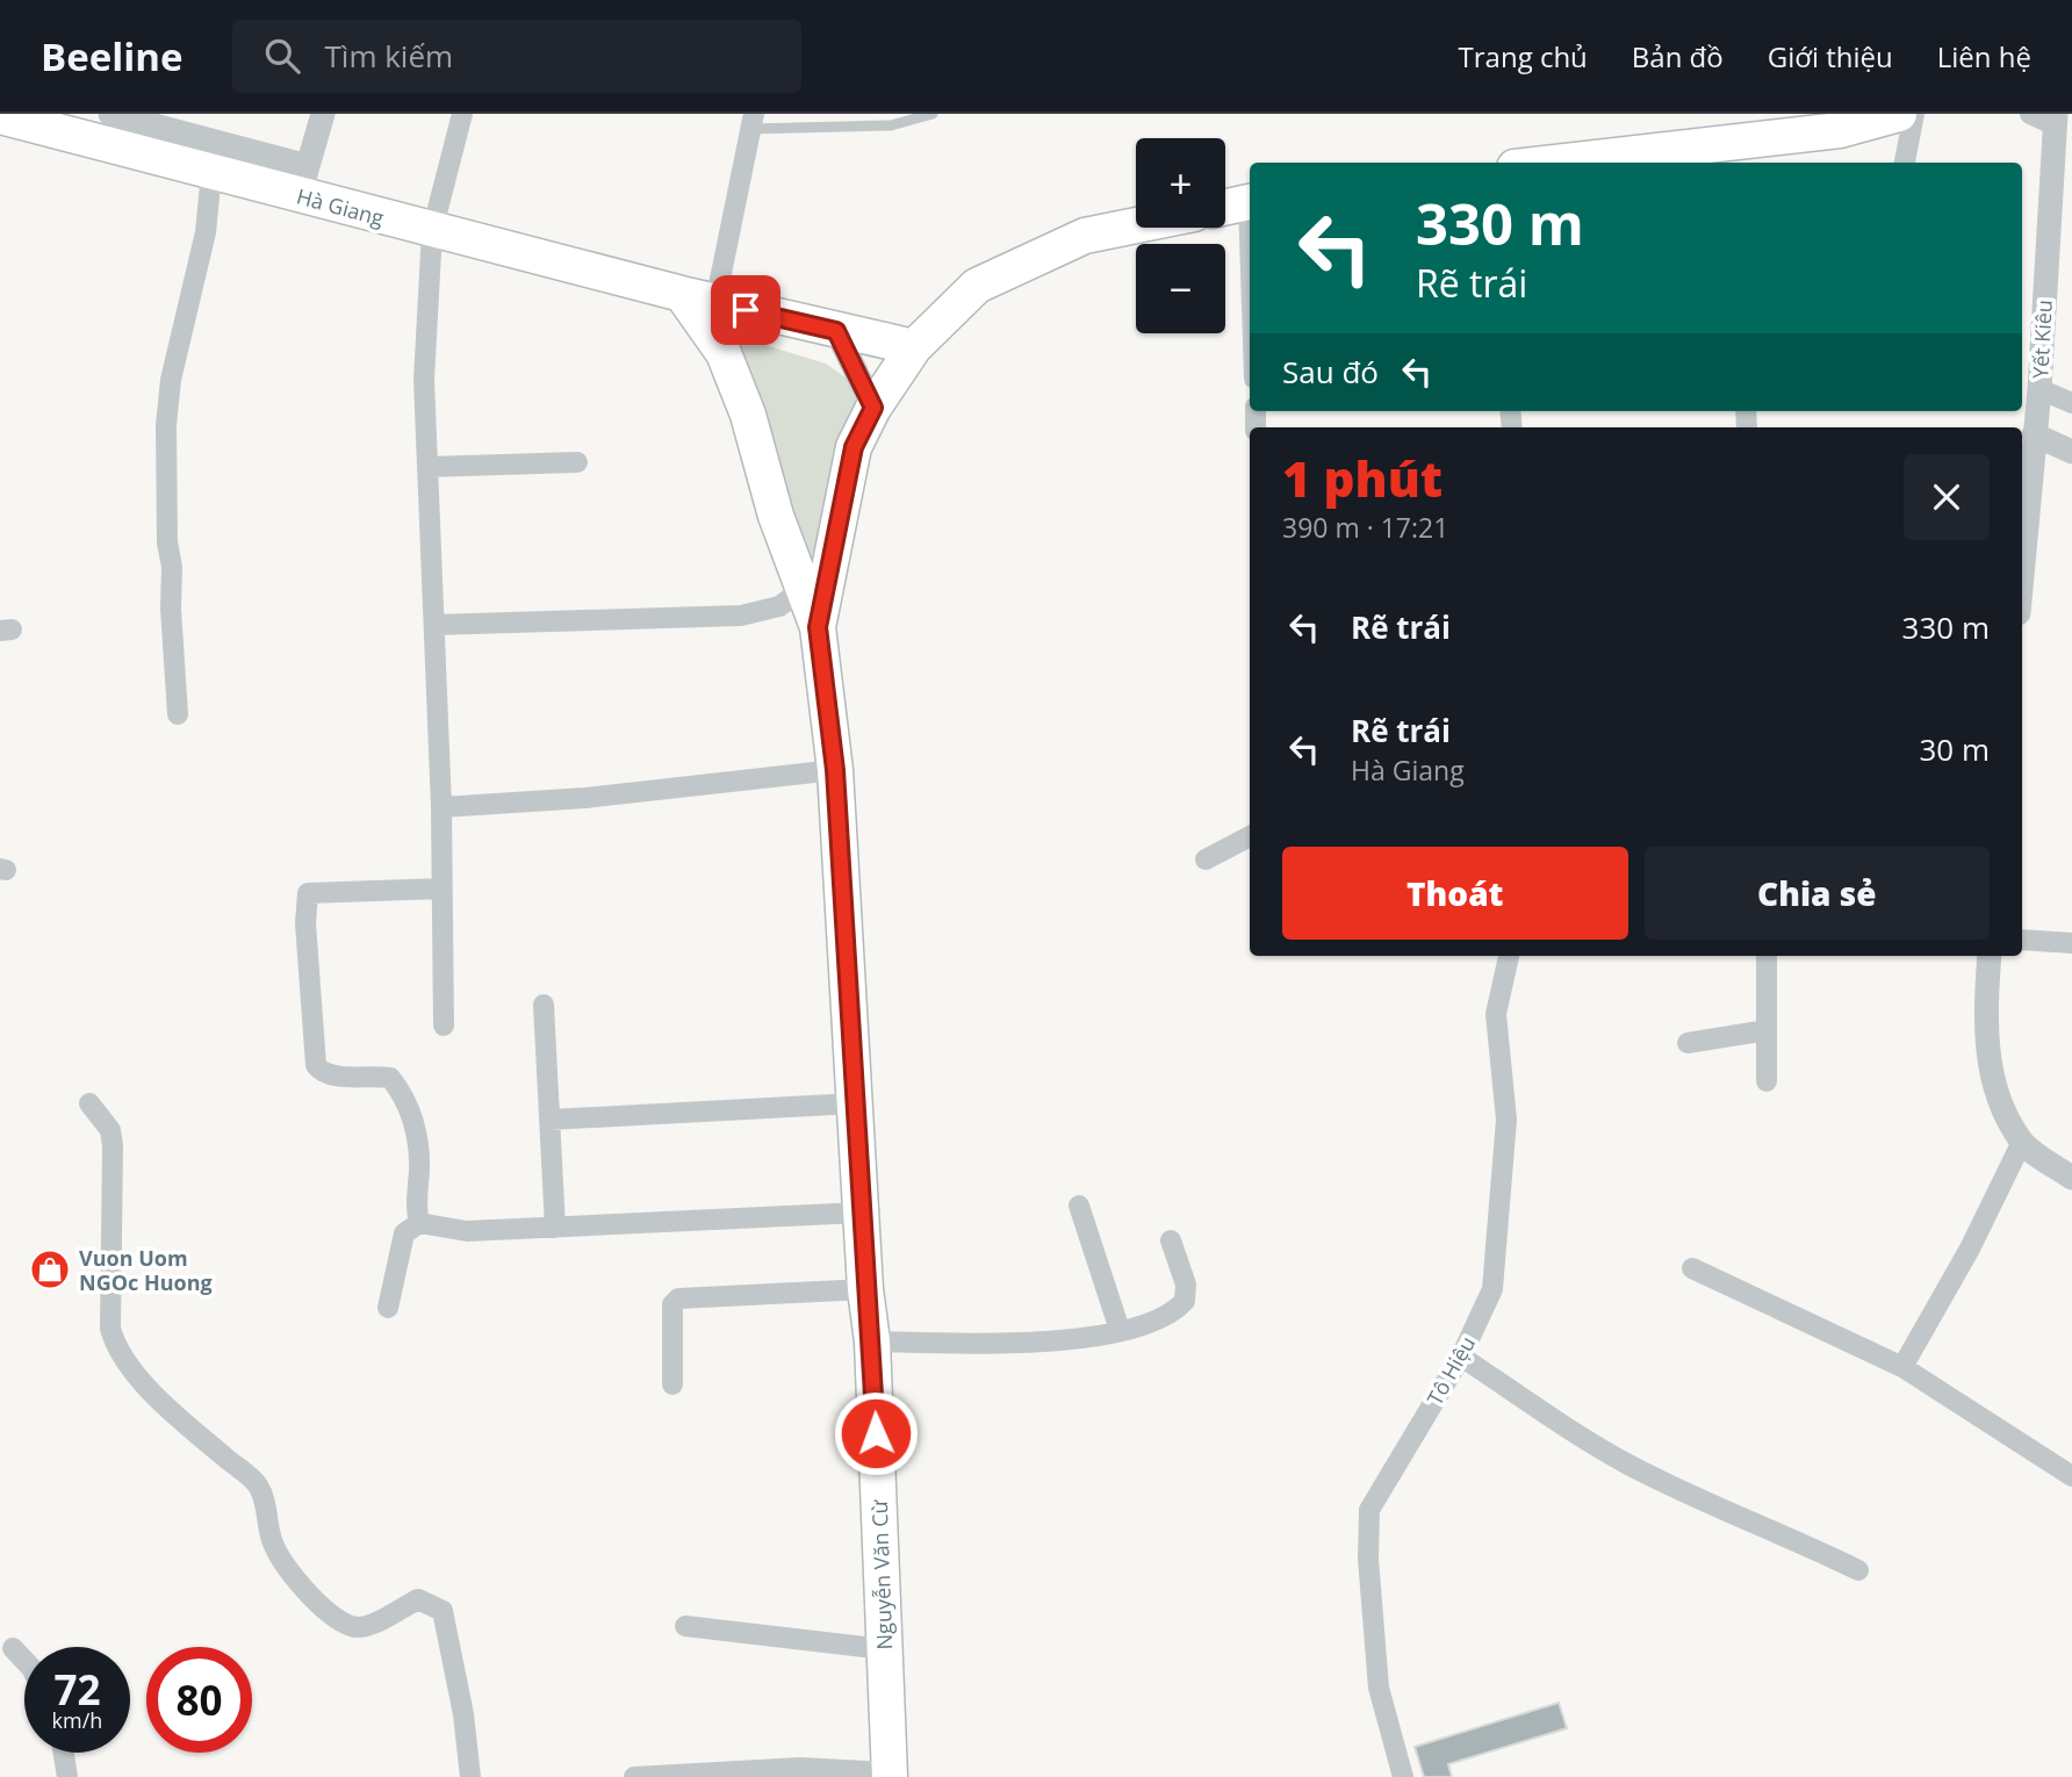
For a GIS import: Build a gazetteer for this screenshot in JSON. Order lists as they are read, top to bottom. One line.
{"streets":{"highway":["Hà Giang","Nguyễn Văn Cừ"],"street":["Yết Kiêu","Tô Hiệu"]},"crossings":[["Hà Giang","Nguyễn Văn Cừ"]],"places":{"shop":["Vuon Uom NGOc Huong"]},"page":{"header":"Beeline","search":"Tìm kiếm","nav":["Trang chủ","Bản đồ","Giới thiệu","Liên hệ"],"map_buttons":["+","−"],"turn":["330 m","Rẽ trái"],"then":"Sau đó","heading":["1 phút","390 m · 17:21"],"list":[{"name":"Rẽ trái","value":"330 m"},{"name":"Rẽ trái","note":"Hà Giang","value":"30 m"}],"buttons":["Thoát","Chia sẻ"],"speed":"72 km/h","limit":"80"}}
